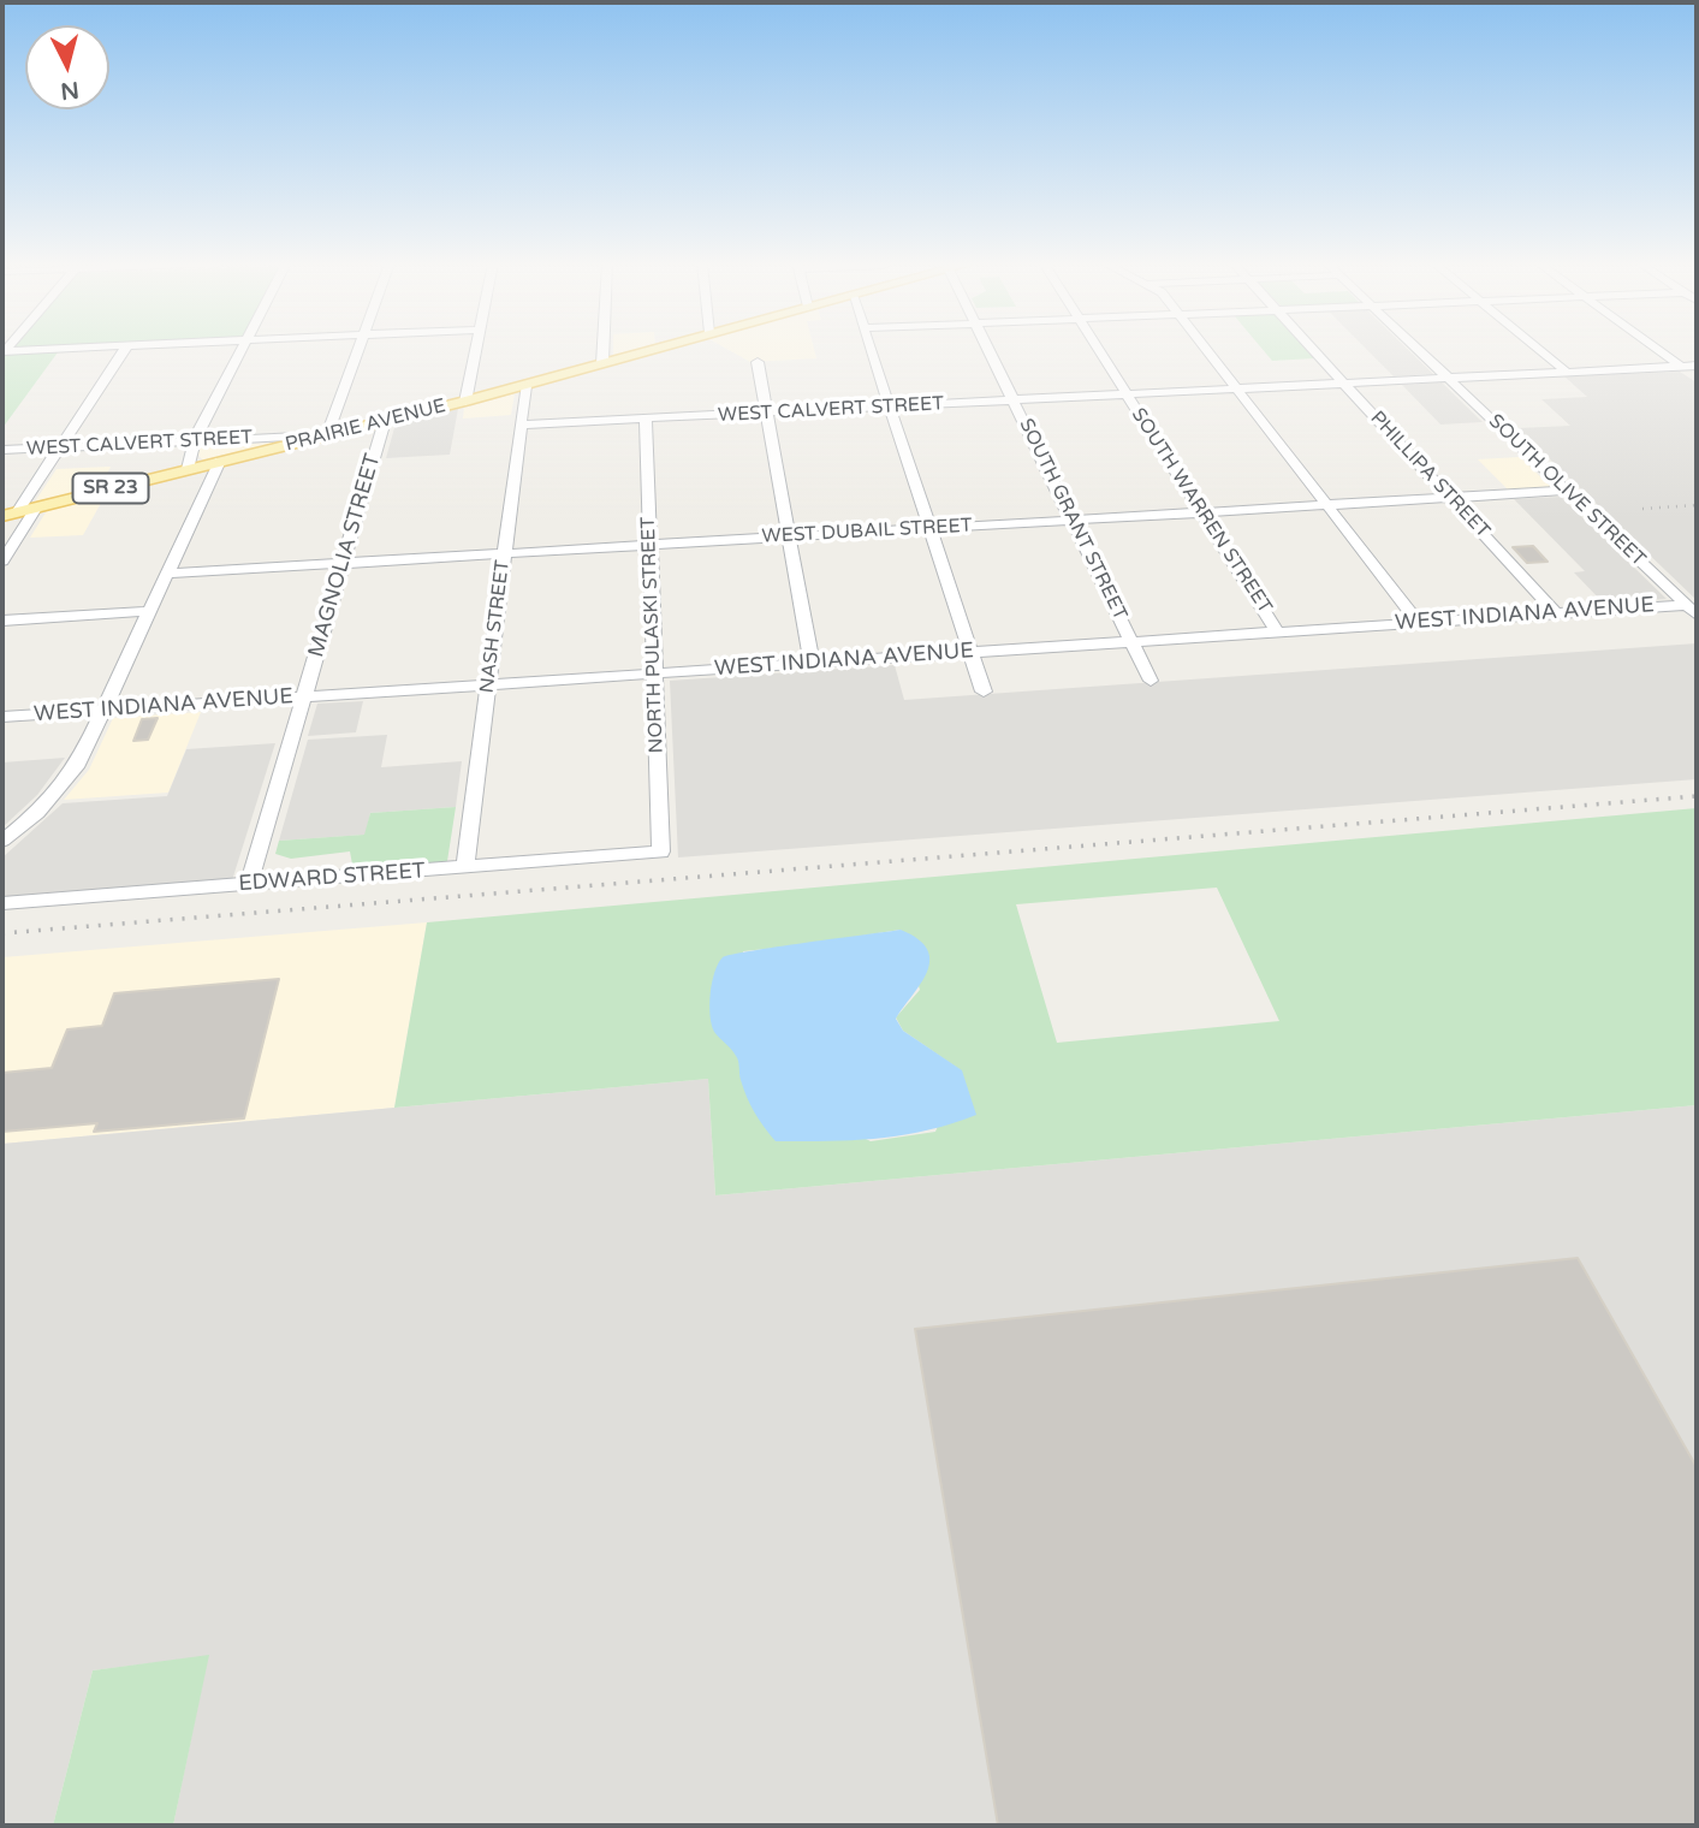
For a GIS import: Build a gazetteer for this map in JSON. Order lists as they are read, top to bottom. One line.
{"streets":{"main road":["PRAIRIE AVENUE","SR 23"],"street":["WEST CALVERT STREET","PHILLIPA STREET","SOUTH OLIVE STREET","SOUTH WARREN STREET","SOUTH GRANT STREET","WEST DUBAIL STREET","MAGNOLIA STREET","WEST INDIANA AVENUE","NASH STREET","NORTH PULASKI STREET","EDWARD STREET"]},"crossings":[["WEST CALVERT STREET","PRAIRIE AVENUE"],["WEST CALVERT STREET","PHILLIPA STREET"],["WEST CALVERT STREET","SOUTH OLIVE STREET"],["WEST CALVERT STREET","SOUTH WARREN STREET"],["WEST CALVERT STREET","SOUTH GRANT STREET"],["WEST CALVERT STREET","NASH STREET"],["WEST CALVERT STREET","NORTH PULASKI STREET"],["PRAIRIE AVENUE","MAGNOLIA STREET"],["PRAIRIE AVENUE","NASH STREET"],["PHILLIPA STREET","WEST DUBAIL STREET"],["PHILLIPA STREET","WEST INDIANA AVENUE"],["SOUTH OLIVE STREET","WEST DUBAIL STREET"],["SOUTH OLIVE STREET","WEST INDIANA AVENUE"],["SOUTH WARREN STREET","WEST DUBAIL STREET"],["SOUTH WARREN STREET","WEST INDIANA AVENUE"],["SOUTH GRANT STREET","WEST DUBAIL STREET"],["SOUTH GRANT STREET","WEST INDIANA AVENUE"],["WEST DUBAIL STREET","MAGNOLIA STREET"],["WEST DUBAIL STREET","NASH STREET"],["WEST DUBAIL STREET","NORTH PULASKI STREET"],["MAGNOLIA STREET","WEST INDIANA AVENUE"],["MAGNOLIA STREET","EDWARD STREET"],["WEST INDIANA AVENUE","NASH STREET"],["WEST INDIANA AVENUE","NORTH PULASKI STREET"],["NASH STREET","EDWARD STREET"],["NORTH PULASKI STREET","EDWARD STREET"]],"north":"bottom"}
